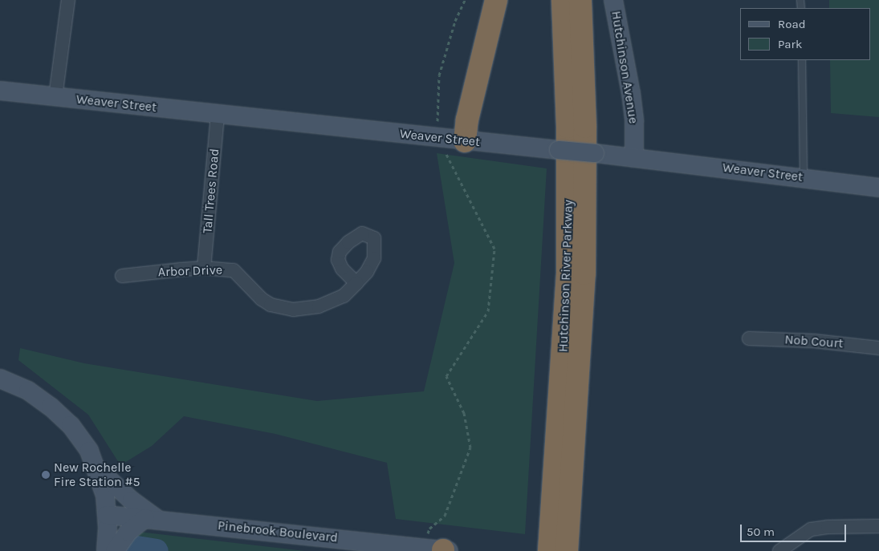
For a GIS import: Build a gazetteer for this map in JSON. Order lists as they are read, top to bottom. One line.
{"streets":{"highway":["Hutchinson River Parkway"],"main road":["Hutchinson Avenue","Weaver Street","Pinebrook Boulevard"],"street":["Tall Trees Road","Arbor Drive","Nob Court"]},"crossings":[["Hutchinson Avenue","Weaver Street"],["Weaver Street","Tall Trees Road"],["Tall Trees Road","Arbor Drive"]],"places":["New Rochelle Fire Station #5"],"legend":["Road","Park"],"scale_bar":"50 m"}
